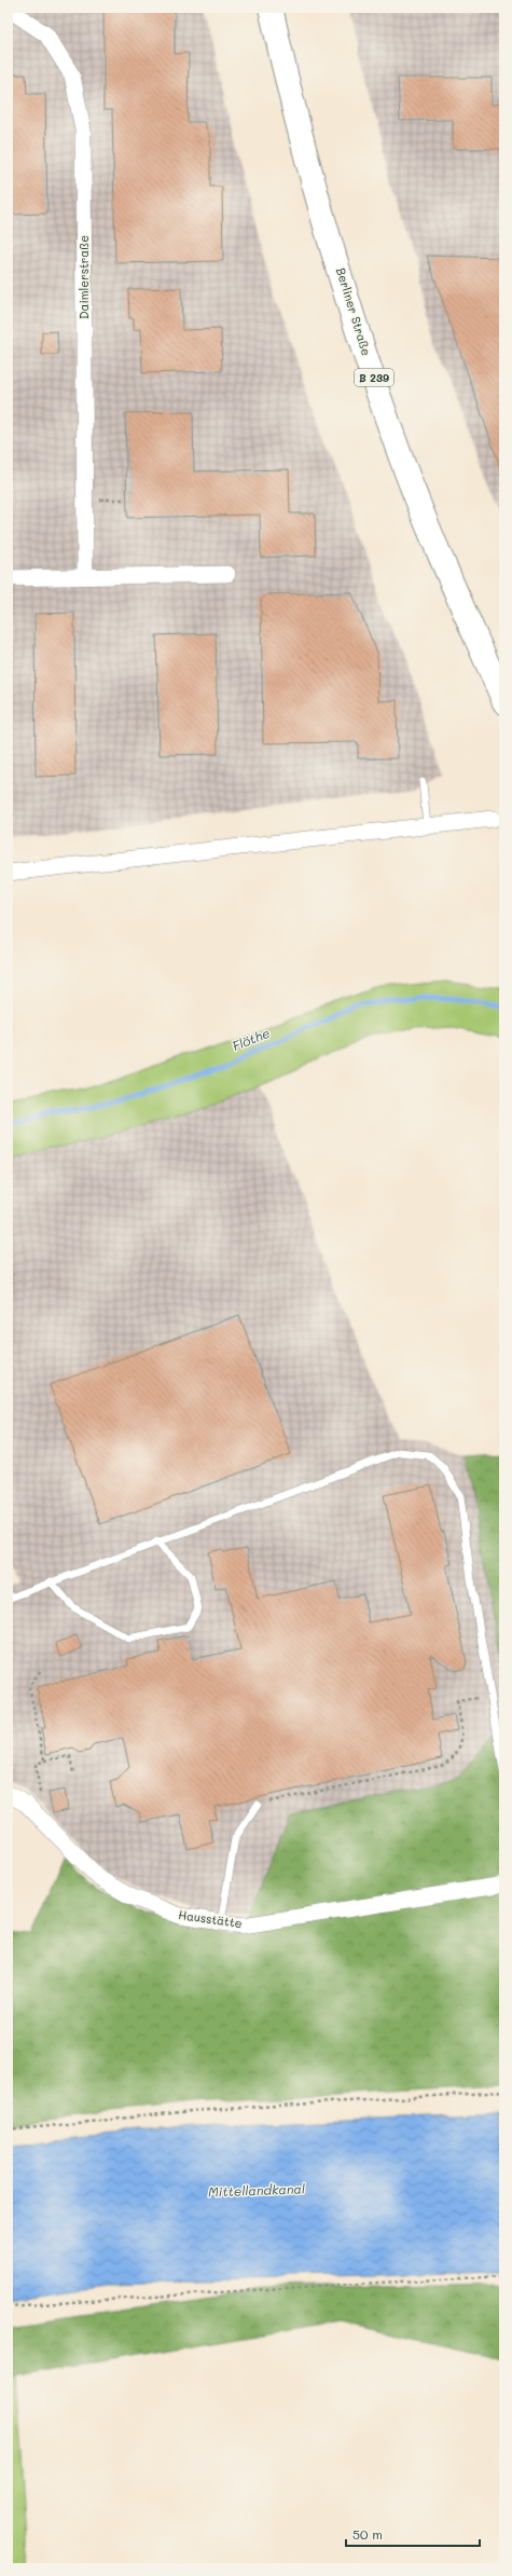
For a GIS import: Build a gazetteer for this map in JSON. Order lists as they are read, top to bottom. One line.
{"streets":{"main road":["Berliner Straße","B 239"],"street":["Daimlerstraße","Hausstätte"]},"water":["Flöthe","Mittellandkanal"],"scale_bar":"50 m"}
